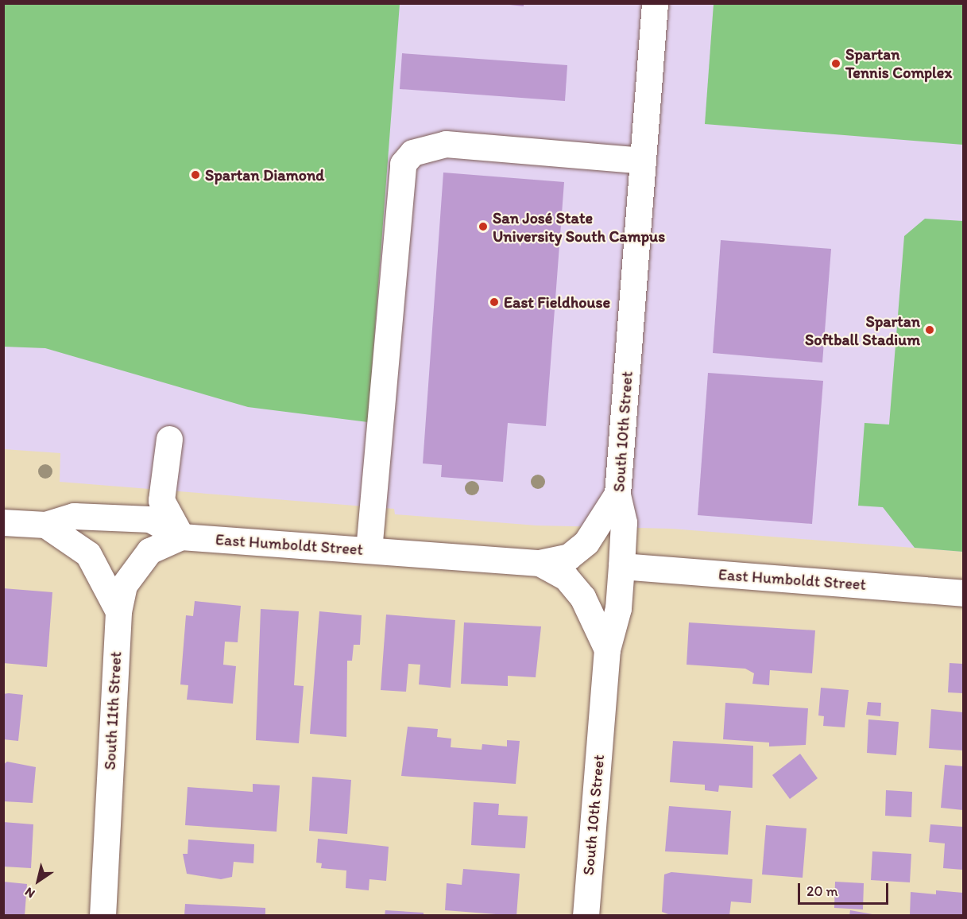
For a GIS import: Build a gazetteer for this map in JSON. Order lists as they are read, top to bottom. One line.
{"streets":{"main road":["South 10th Street","East Humboldt Street","South 11th Street"]},"crossings":[["South 10th Street","East Humboldt Street"],["East Humboldt Street","South 11th Street"]],"places":["Spartan Tennis Complex","Spartan Diamond","San José State University South Campus","East Fieldhouse","Spartan Softball Stadium"],"scale_bar":"20 m","north":"bottom left"}
